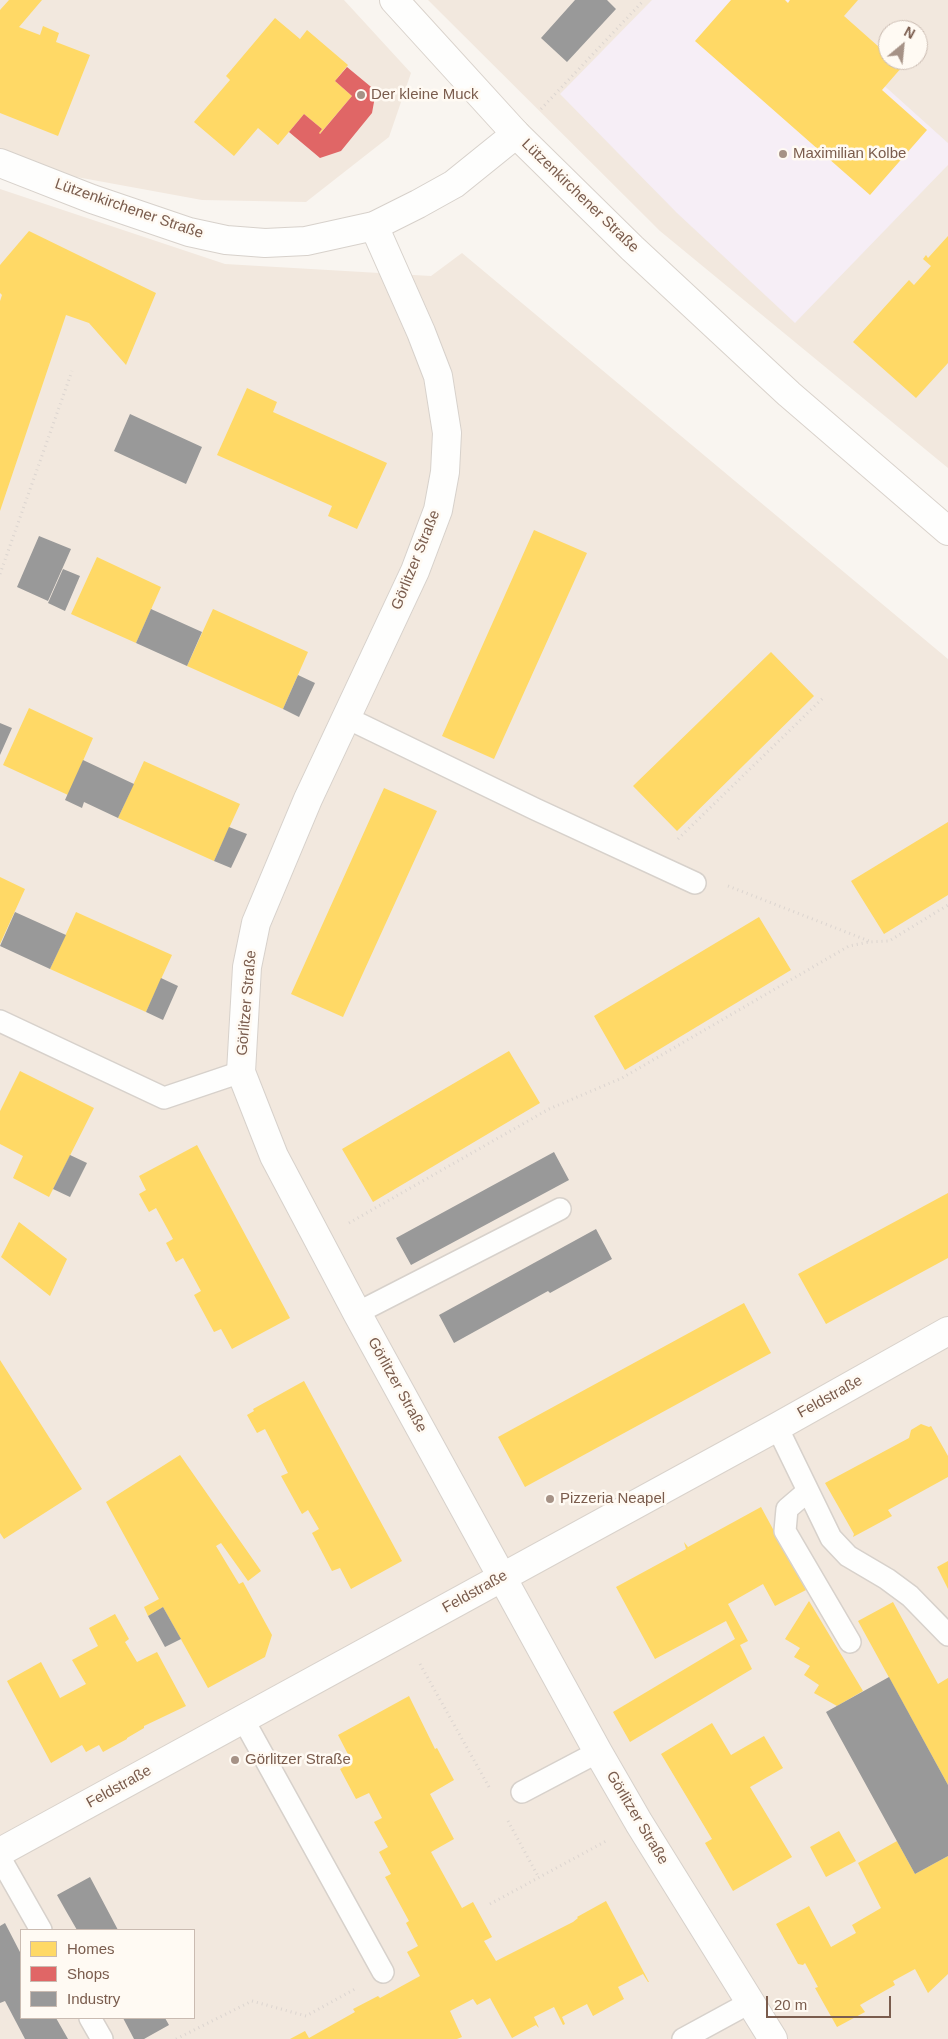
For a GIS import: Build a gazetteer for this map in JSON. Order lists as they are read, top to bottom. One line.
{"streets":{"street":["Lützenkirchener Straße","Görlitzer Straße","Feldstraße"]},"crossings":[["Lützenkirchener Straße","Görlitzer Straße"],["Görlitzer Straße","Feldstraße"]],"places":["Der kleine Muck","Maximilian Kolbe","Pizzeria Neapel","Görlitzer Straße"],"legend":["Homes","Shops","Industry"],"scale_bar":"20 m","north":"top right"}
